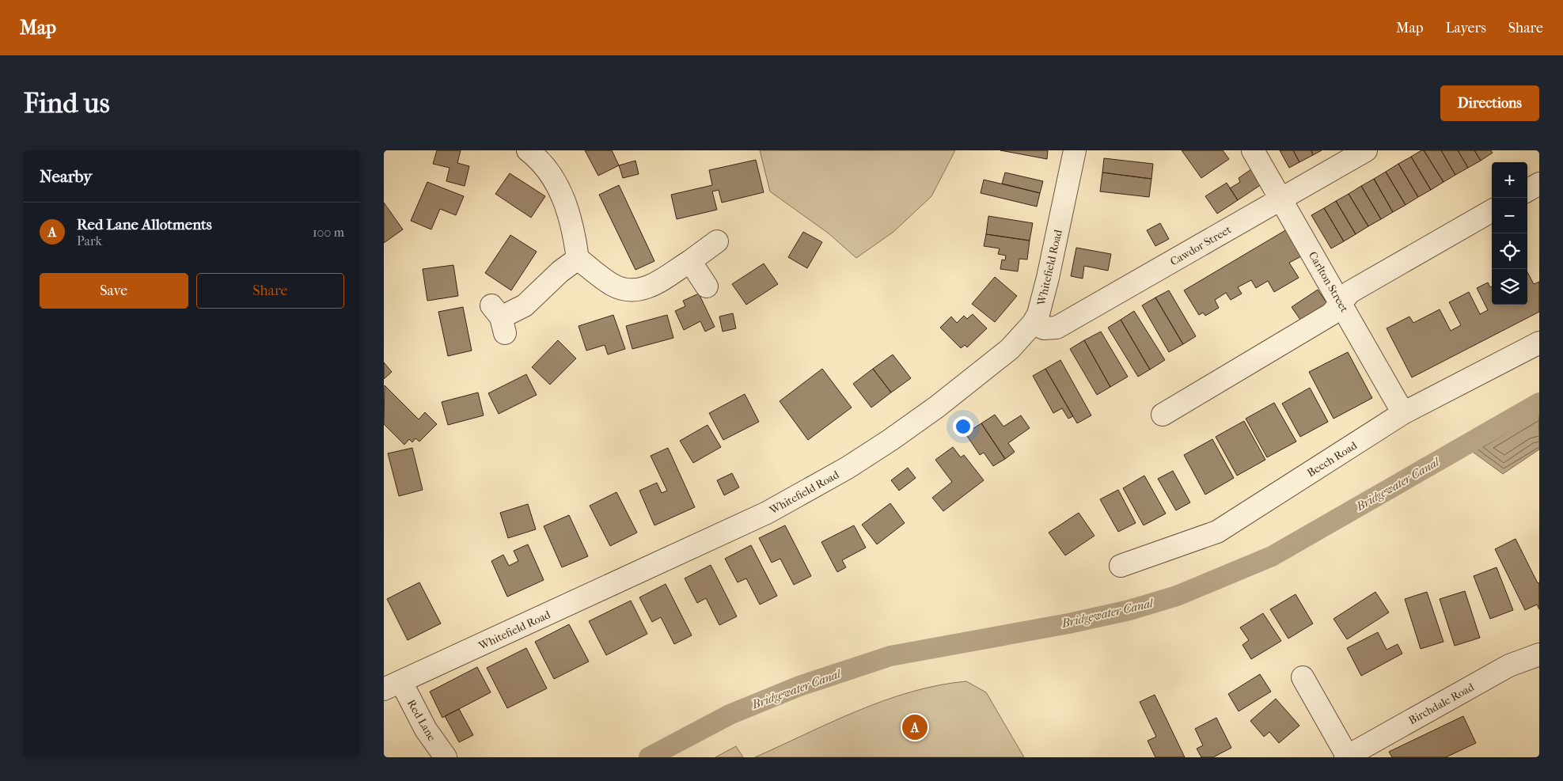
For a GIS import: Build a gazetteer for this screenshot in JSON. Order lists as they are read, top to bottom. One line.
{"streets":{"street":["Cawdor Street","Whitefield Road","Carlton Street","Beech Road","Birchdale Road","Red Lane"]},"crossings":[["Cawdor Street","Whitefield Road"],["Cawdor Street","Carlton Street"],["Whitefield Road","Red Lane"],["Carlton Street","Beech Road"]],"water":["Bridgewater Canal"],"page":{"header":"Map","nav":["Map","Layers","Share"],"buttons":["Directions",["Save","Share"]],"title":"Find us","heading":"Nearby","map_buttons":["+","−"],"list":[{"mark":"A","name":"Red Lane Allotments","note":"Park","value":"100 m"}],"pins":"A"}}
